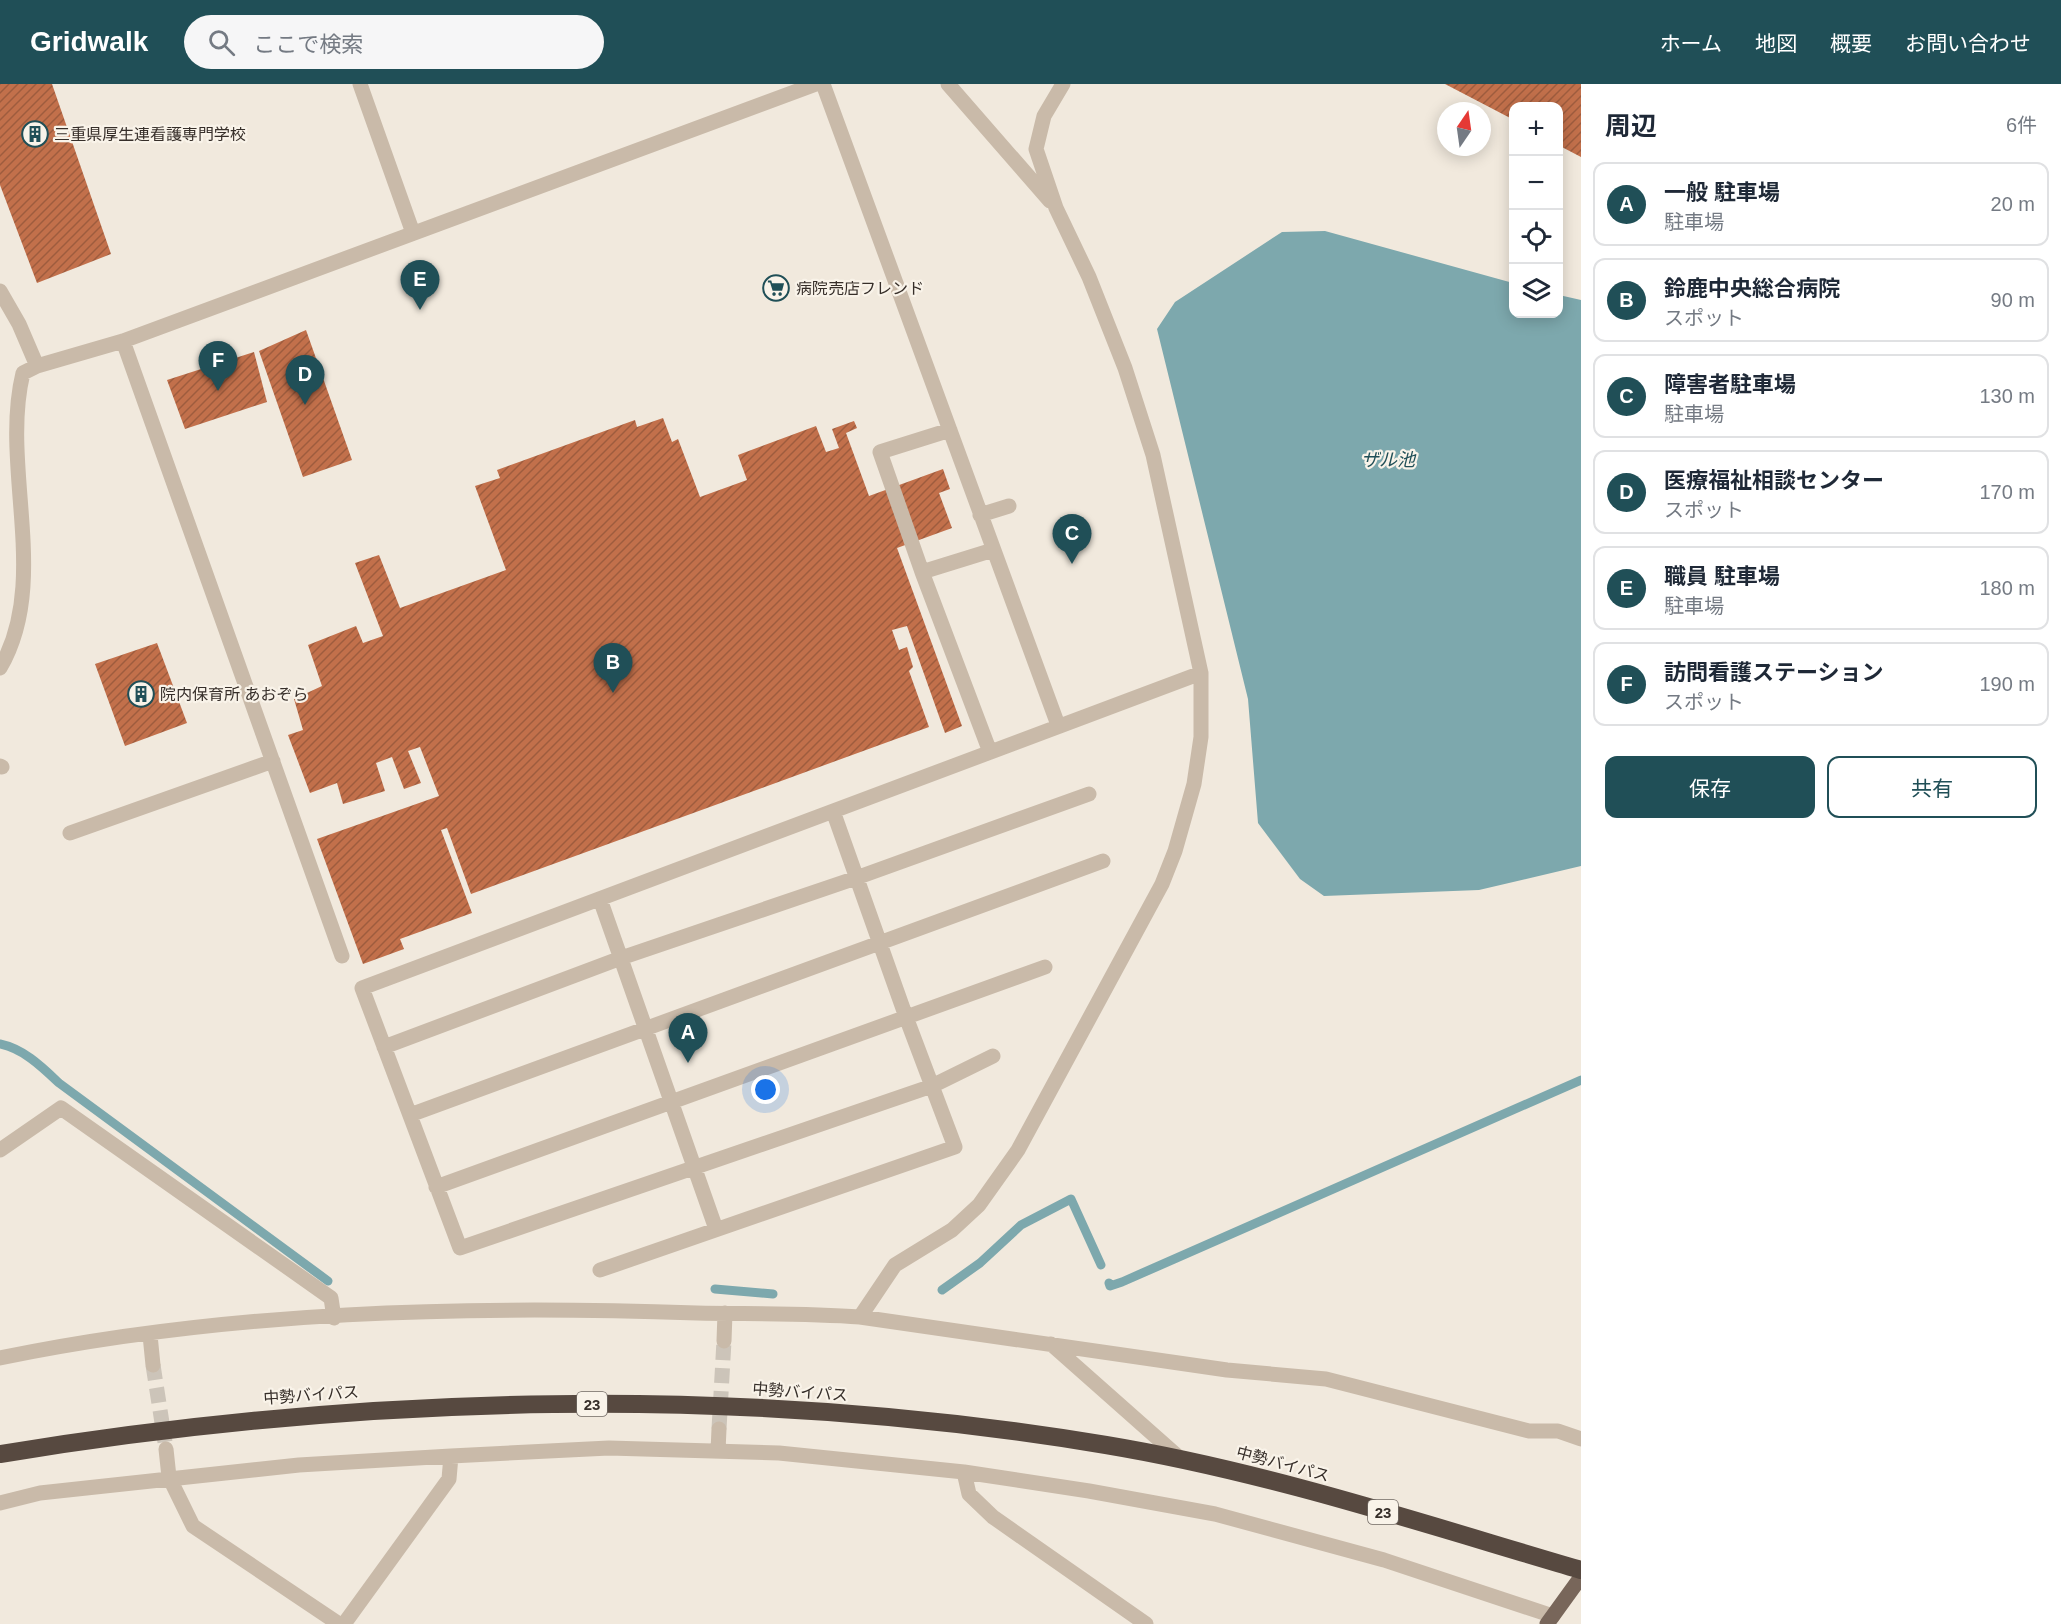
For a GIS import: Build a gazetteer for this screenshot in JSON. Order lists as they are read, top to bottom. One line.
{"streets":{"highway":["中勢バイパス","23"]},"water":["ザル池"],"places":{"building":["三重県厚生連看護専門学校","院内保育所 あおぞら"],"supermarket":["病院売店フレンド"]},"north":"top","page":{"header":"Gridwalk","search":"ここで検索","nav":["ホーム","地図","概要","お問い合わせ"],"heading":["周辺","6件"],"map_buttons":["+","−"],"list":[{"mark":"A","name":"一般 駐車場","note":"駐車場","value":"20 m"},{"mark":"B","name":"鈴鹿中央総合病院","note":"スポット","value":"90 m"},{"mark":"C","name":"障害者駐車場","note":"駐車場","value":"130 m"},{"mark":"D","name":"医療福祉相談センター","note":"スポット","value":"170 m"},{"mark":"E","name":"職員 駐車場","note":"駐車場","value":"180 m"},{"mark":"F","name":"訪問看護ステーション","note":"スポット","value":"190 m"}],"pins":["E","F","D","C","B","A"],"buttons":["保存","共有"]}}
